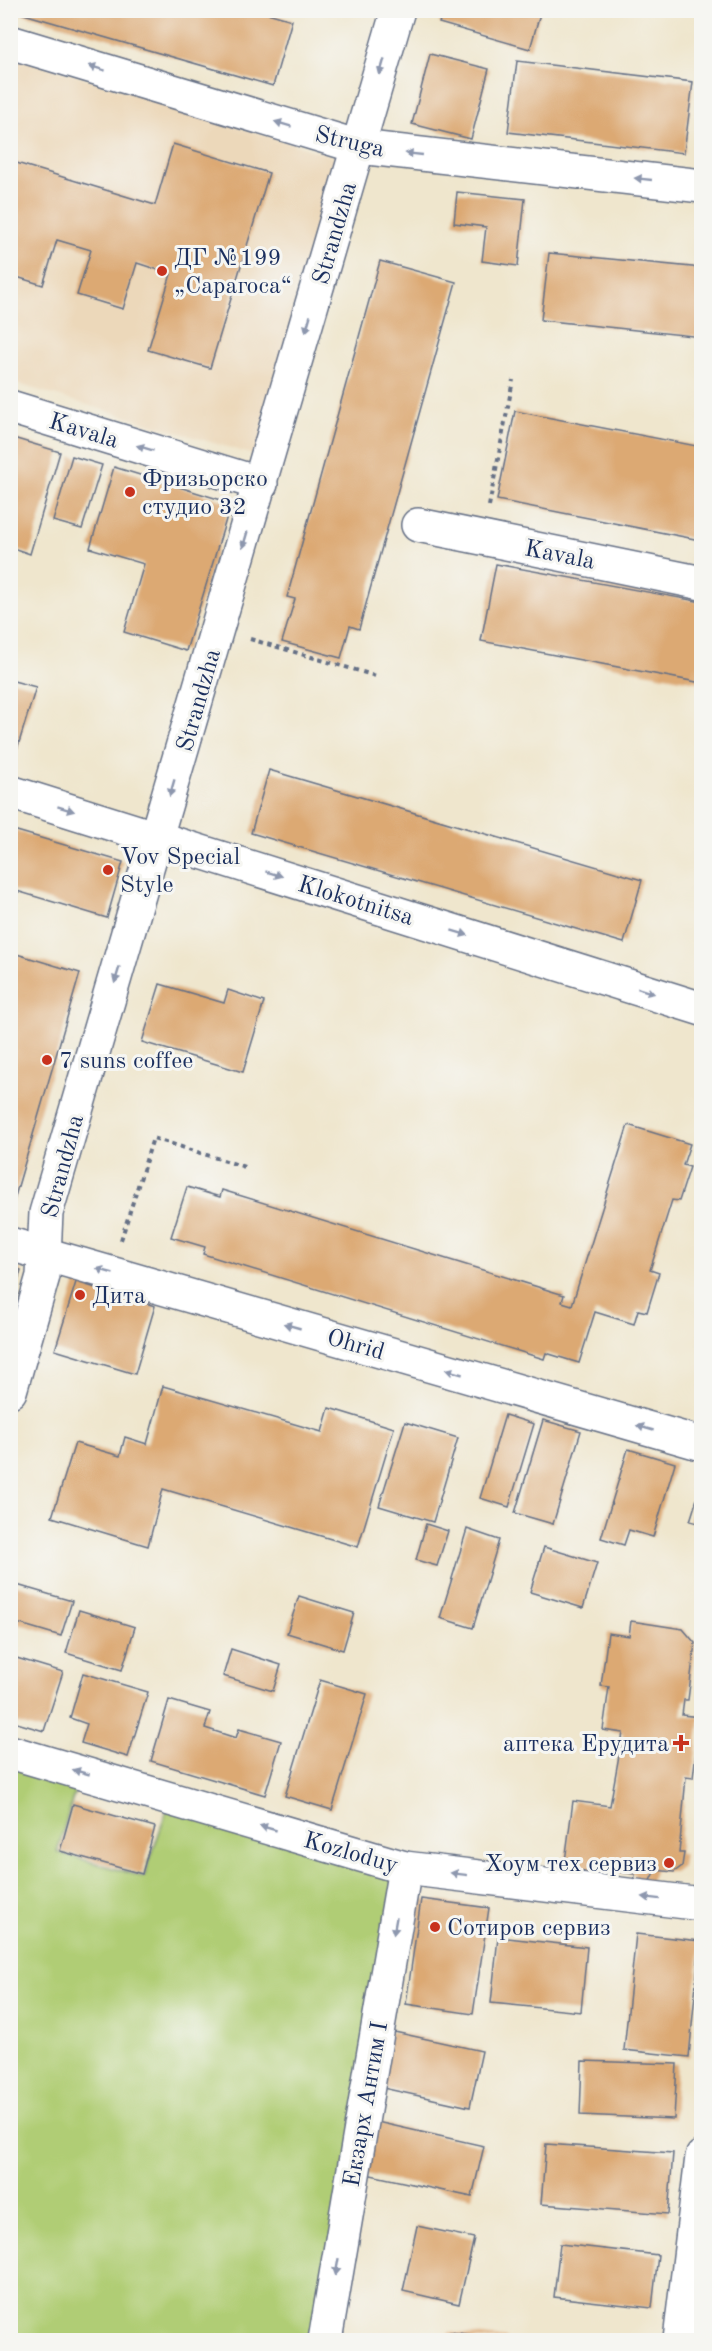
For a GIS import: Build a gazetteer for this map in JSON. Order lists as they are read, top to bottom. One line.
{"streets":{"street":["Struga","Strandzha","Kavala","Klokotnitsa","Ohrid","Kozloduy","Екзарх Антим I"]},"crossings":[["Struga","Strandzha"],["Strandzha","Kavala"],["Strandzha","Klokotnitsa"],["Strandzha","Ohrid"],["Kozloduy","Екзарх Антим I"]],"one_way":["Struga","Strandzha","Kavala","Klokotnitsa","Ohrid","Kozloduy","Екзарх Антим I"],"places":{"other":["ДГ №199 „Сарагоса“","Фризьорско студио 32","Vov Special Style","7 suns coffee","Дита","Хоум тех сервиз","Сотиров сервиз"],"health":["аптека Ерудита"]}}
